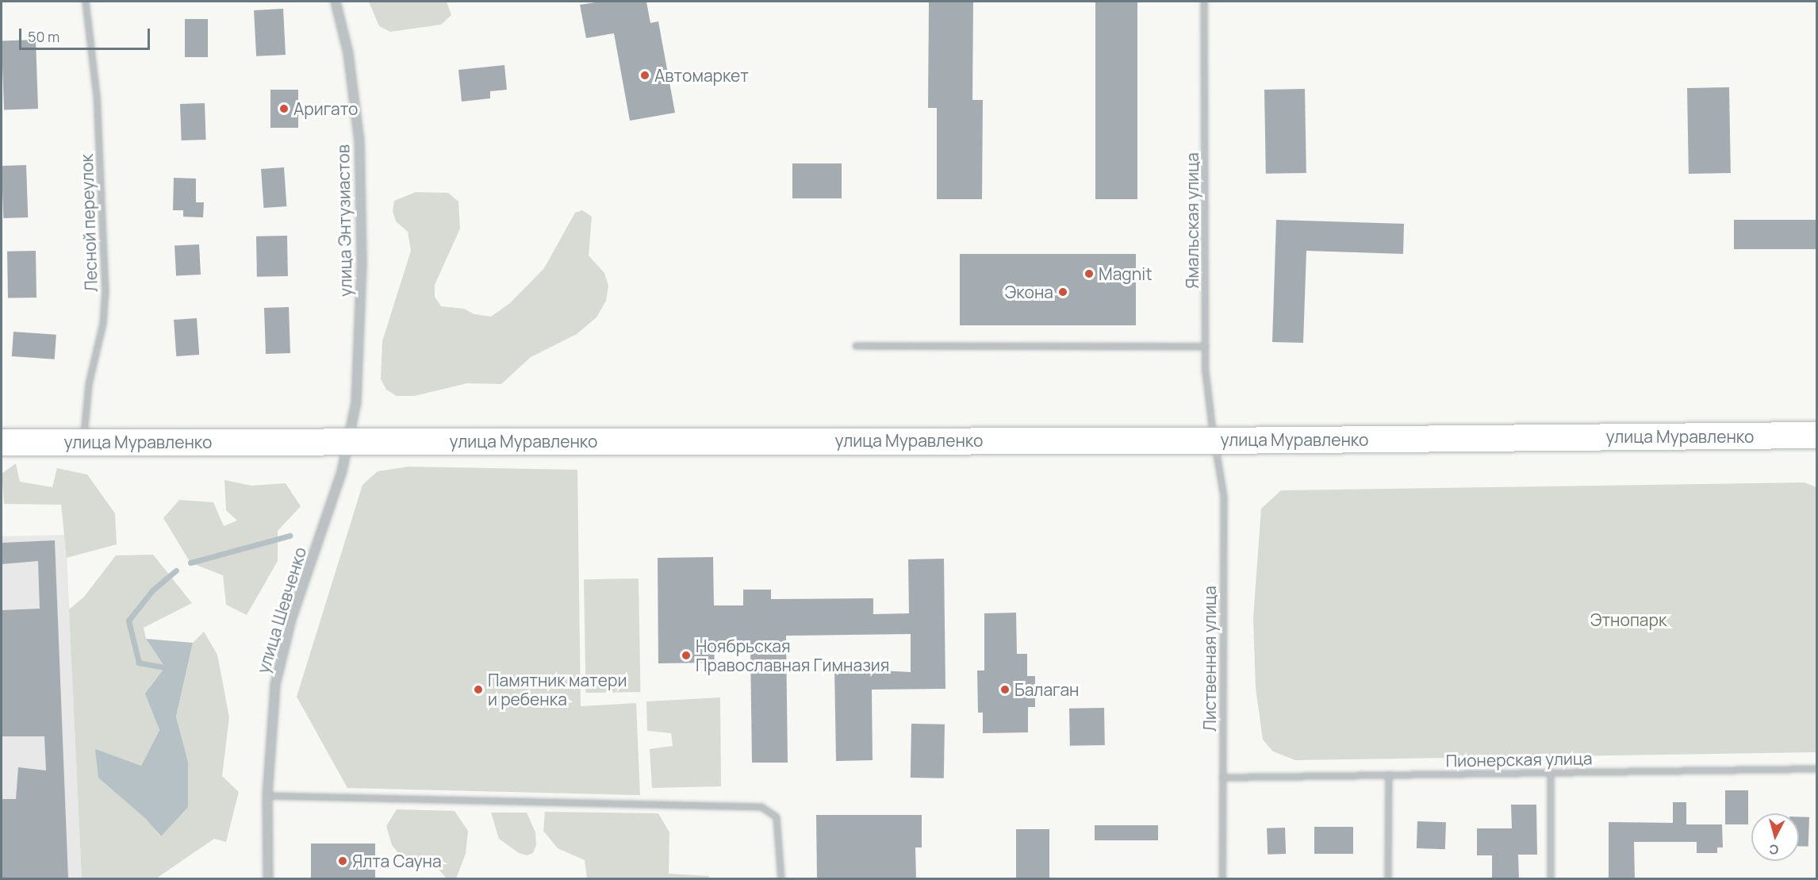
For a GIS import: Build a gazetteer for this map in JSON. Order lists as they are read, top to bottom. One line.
{"streets":{"main road":["улица Муравленко"],"street":["улица Энтузиастов","Ямальская улица","Лесной переулок","улица Шевченко","Лиственная улица","Пионерская улица"]},"crossings":[["улица Энтузиастов","улица Муравленко"],["улица Энтузиастов","улица Шевченко"],["Ямальская улица","улица Муравленко"],["Ямальская улица","Лиственная улица"],["Лесной переулок","улица Муравленко"],["улица Муравленко","улица Шевченко"],["улица Муравленко","Лиственная улица"],["Лиственная улица","Пионерская улица"]],"parks":["Этнопарк"],"places":["Автомаркет","Аригато","Magnit","Экона","Ноябрьская Православная Гимназия","Памятник матери и ребенка","Балаган","Ялта Сауна"],"scale_bar":"50 m","north":"bottom"}
